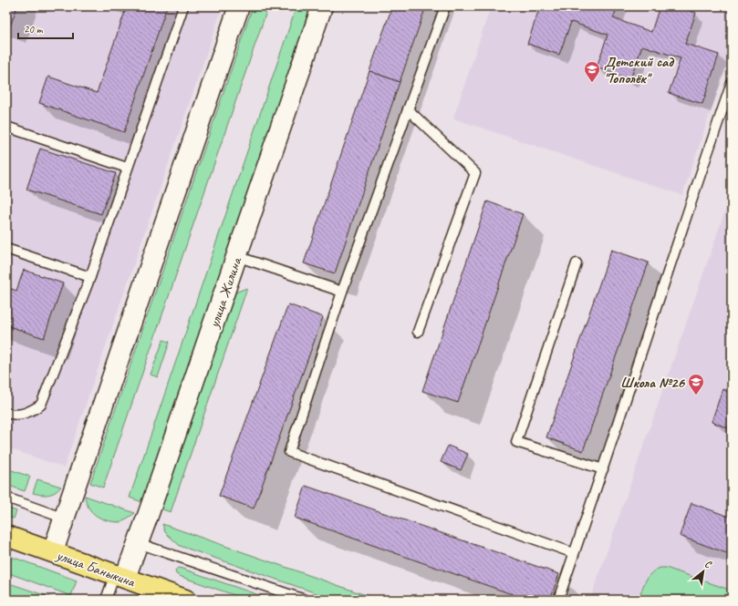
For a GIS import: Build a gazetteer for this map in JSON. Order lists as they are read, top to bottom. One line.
{"streets":{"main road":["улица Жилина","улица Баныкина"]},"crossings":[["улица Жилина","улица Баныкина"]],"places":{"school or university":["Детский сад \"Тополёк\"","Школа №26"]},"scale_bar":"20 m","north":"top right"}
